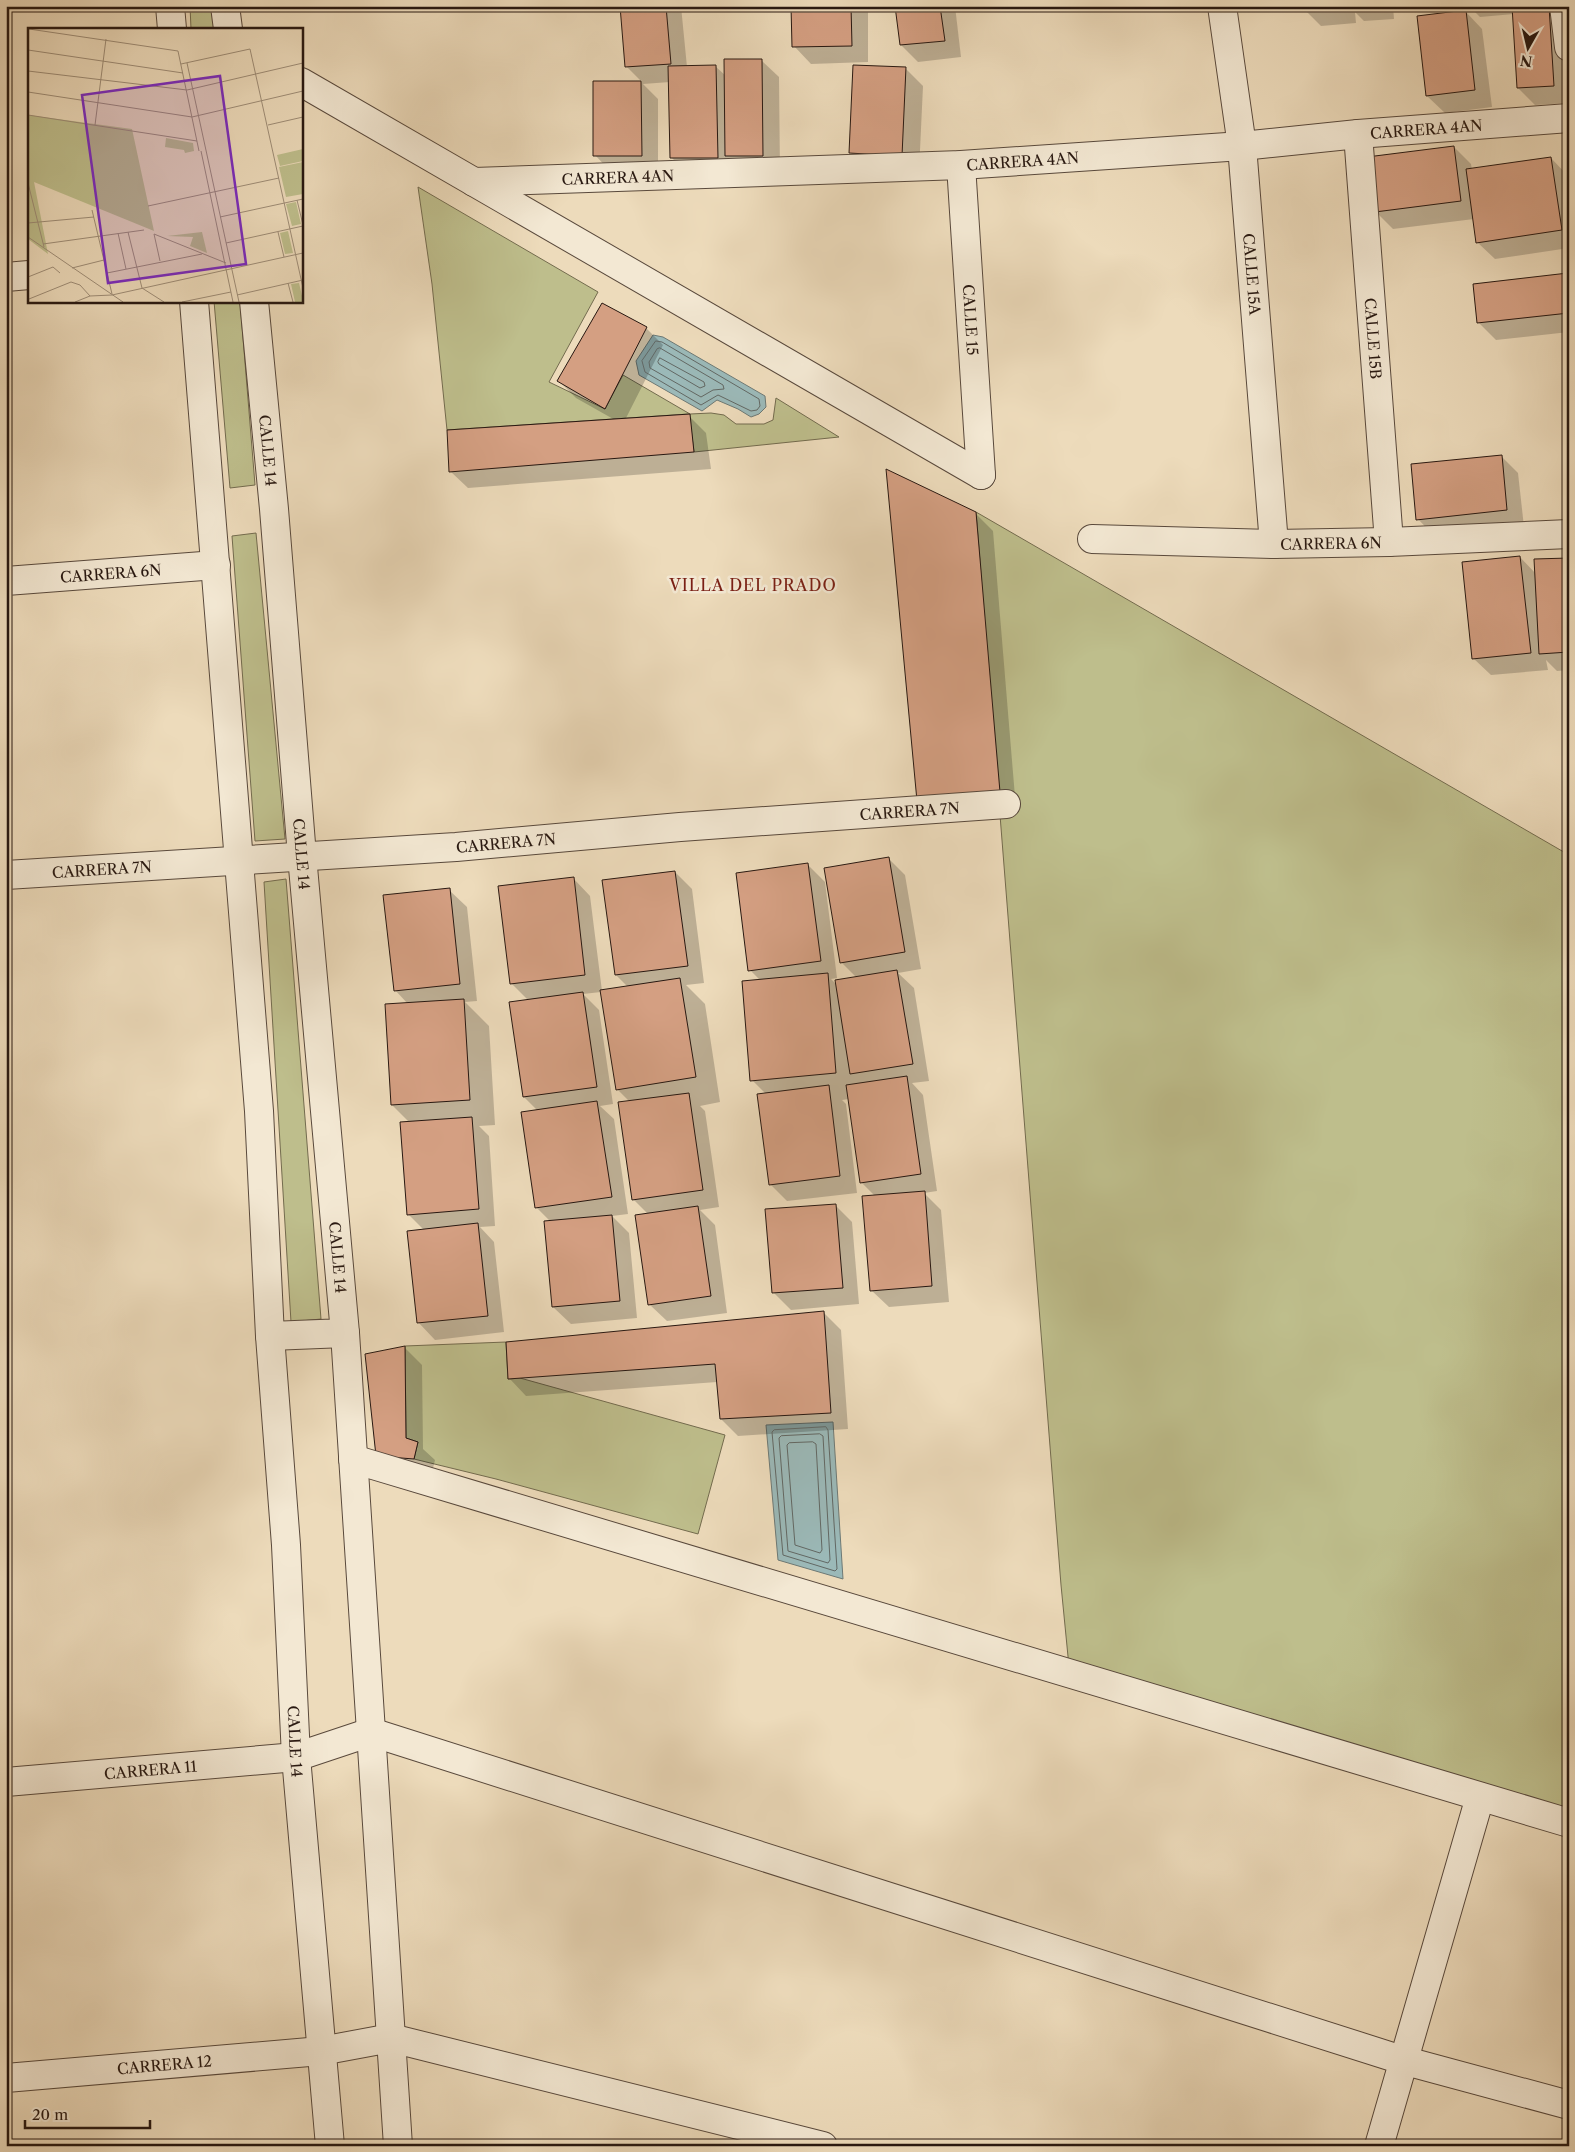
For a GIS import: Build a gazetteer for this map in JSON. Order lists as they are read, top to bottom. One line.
{"streets":{"street":["CARRERA 4AN","CALLE 15A","CALLE 15","CALLE 15B","CALLE 14","CARRERA 6N","CARRERA 7N","CARRERA 11","CARRERA 12"]},"crossings":[["CARRERA 4AN","CALLE 15A"],["CARRERA 4AN","CALLE 15"],["CARRERA 4AN","CALLE 15B"],["CALLE 15A","CARRERA 6N"],["CALLE 15B","CARRERA 6N"],["CALLE 14","CARRERA 6N"],["CALLE 14","CARRERA 7N"],["CALLE 14","CARRERA 11"],["CALLE 14","CARRERA 12"]],"districts":["VILLA DEL PRADO"],"scale_bar":"20 m","north":"bottom"}
